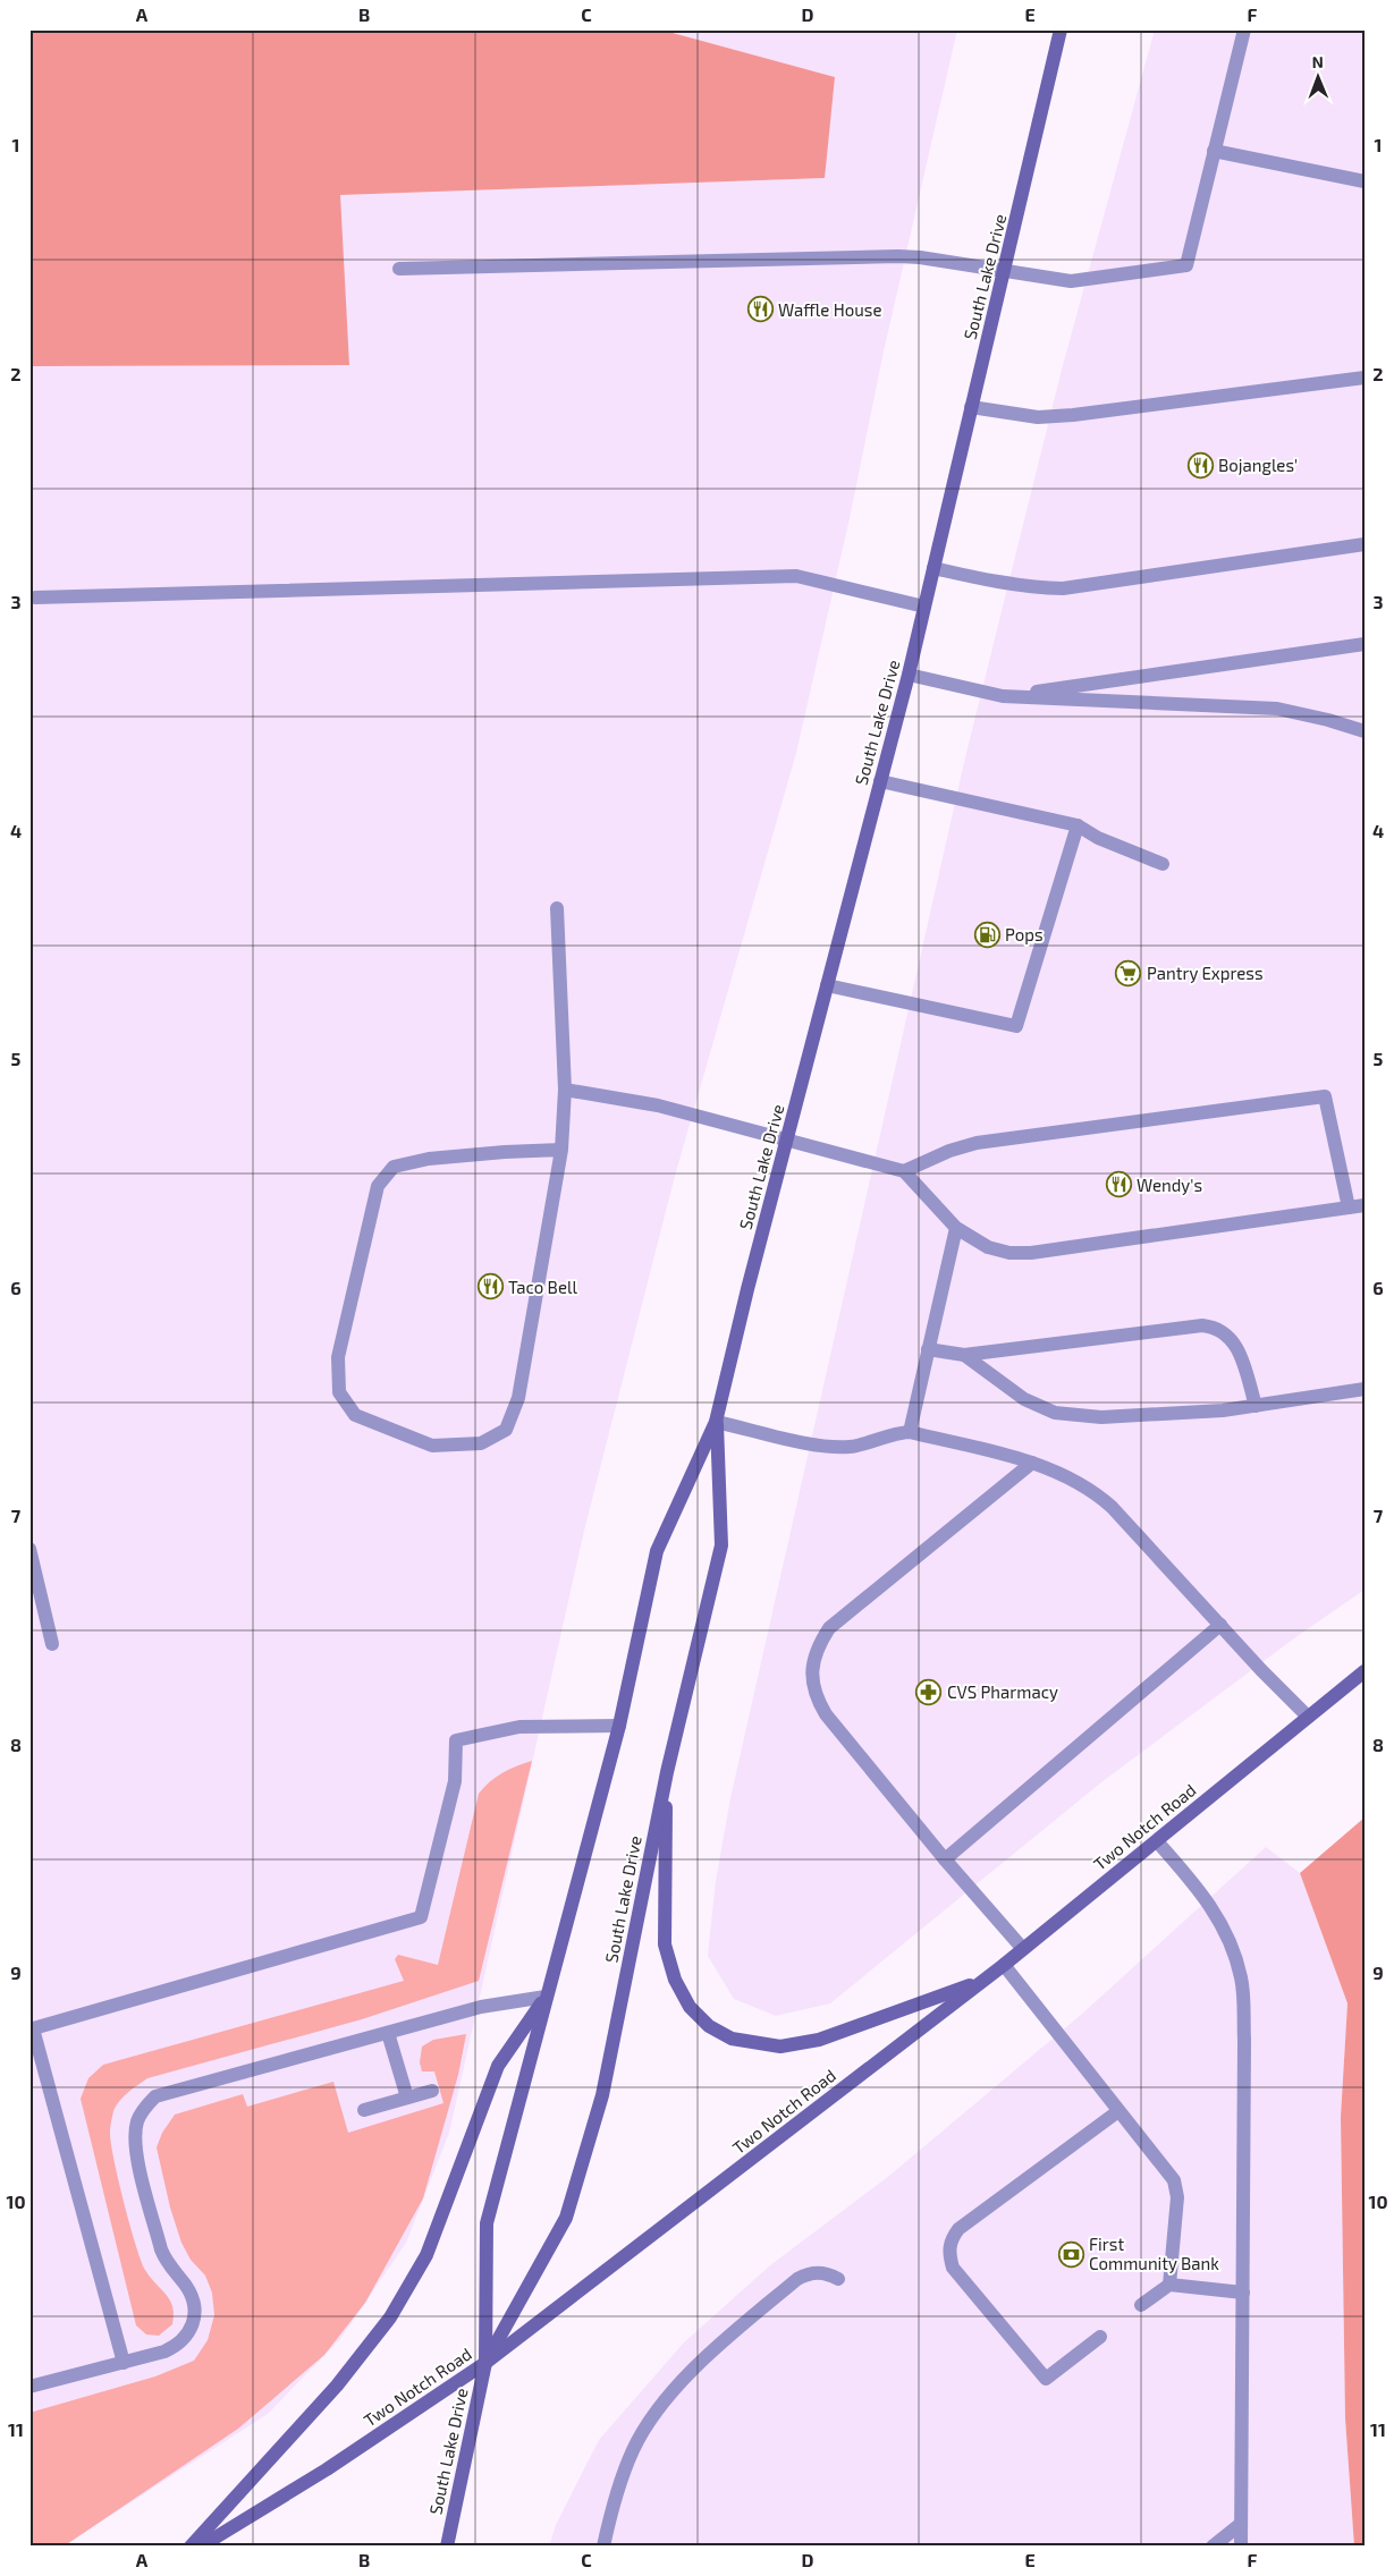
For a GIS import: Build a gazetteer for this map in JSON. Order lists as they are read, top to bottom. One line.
{"streets":{"main road":["South Lake Drive","Two Notch Road"]},"crossings":[["South Lake Drive","Two Notch Road"]],"places":{"restaurant":["Waffle House","Bojangles'","Wendy's","Taco Bell"],"fuel station":["Pops"],"supermarket":["Pantry Express"],"pharmacy":["CVS Pharmacy"],"bank":["First Community Bank"]},"north":"top","grid":{"columns":["A","B","C","D","E","F"],"rows":["1","2","3","4","5","6","7","8","9","10","11"]}}
